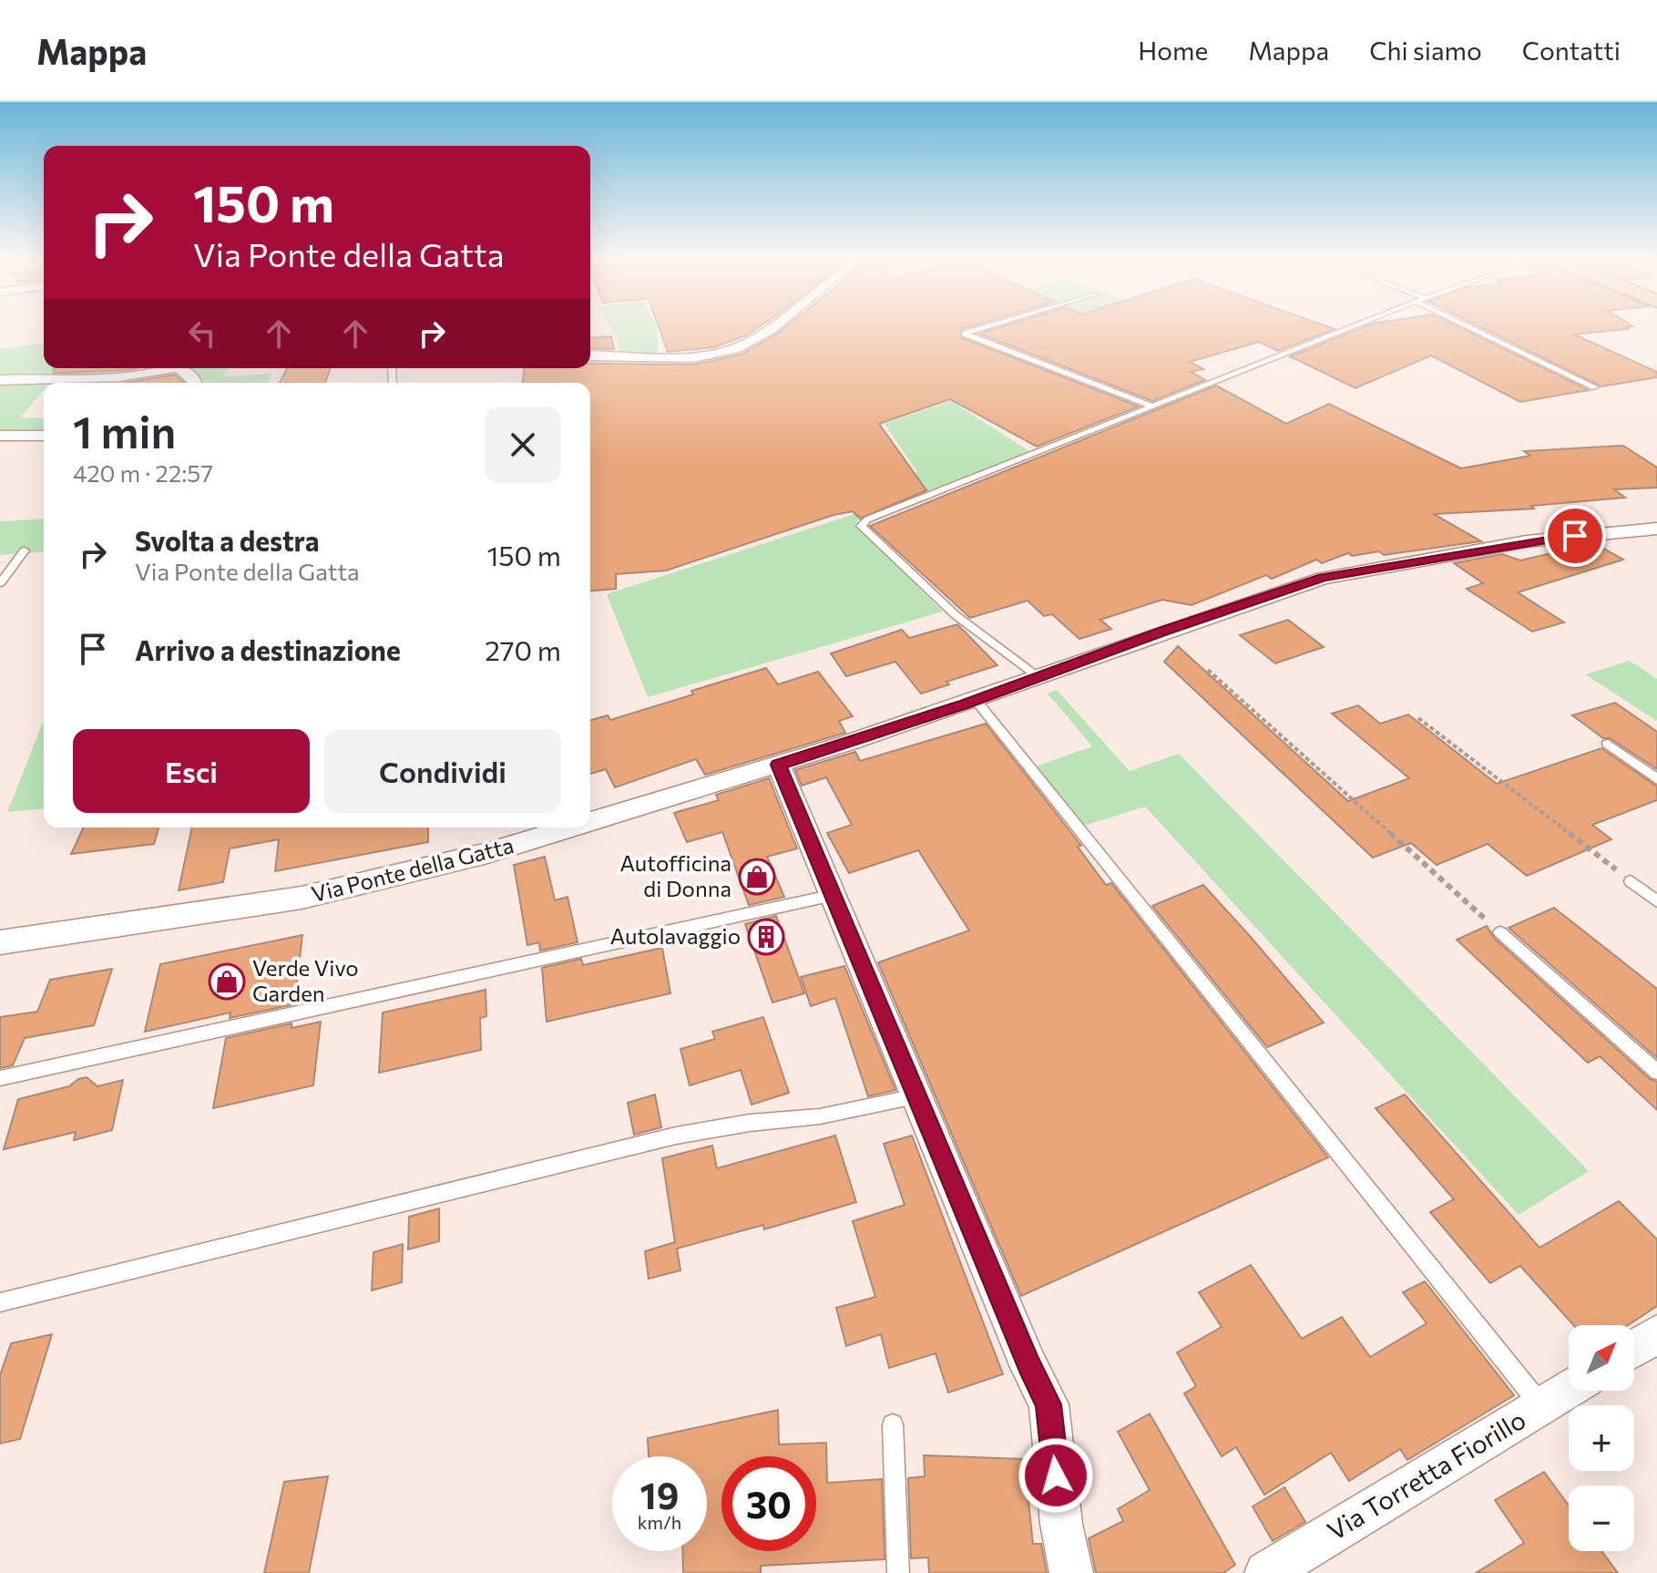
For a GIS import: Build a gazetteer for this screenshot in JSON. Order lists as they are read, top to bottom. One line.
{"streets":{"street":["Via Ponte della Gatta","Via Torretta Fiorillo"]},"places":{"shop":["Autofficina di Donna","Verde Vivo Garden"],"building":["Autolavaggio"]},"north":"top right","page":{"header":"Mappa","nav":["Home","Mappa","Chi siamo","Contatti"],"turn":["150 m","Via Ponte della Gatta"],"heading":["1 min","420 m · 22:57"],"list":[{"name":"Svolta a destra","note":"Via Ponte della Gatta","value":"150 m"},{"name":"Arrivo a destinazione","value":"270 m"}],"buttons":["Esci","Condividi"],"map_buttons":["+","−"],"speed":"19 km/h","limit":"30"}}
